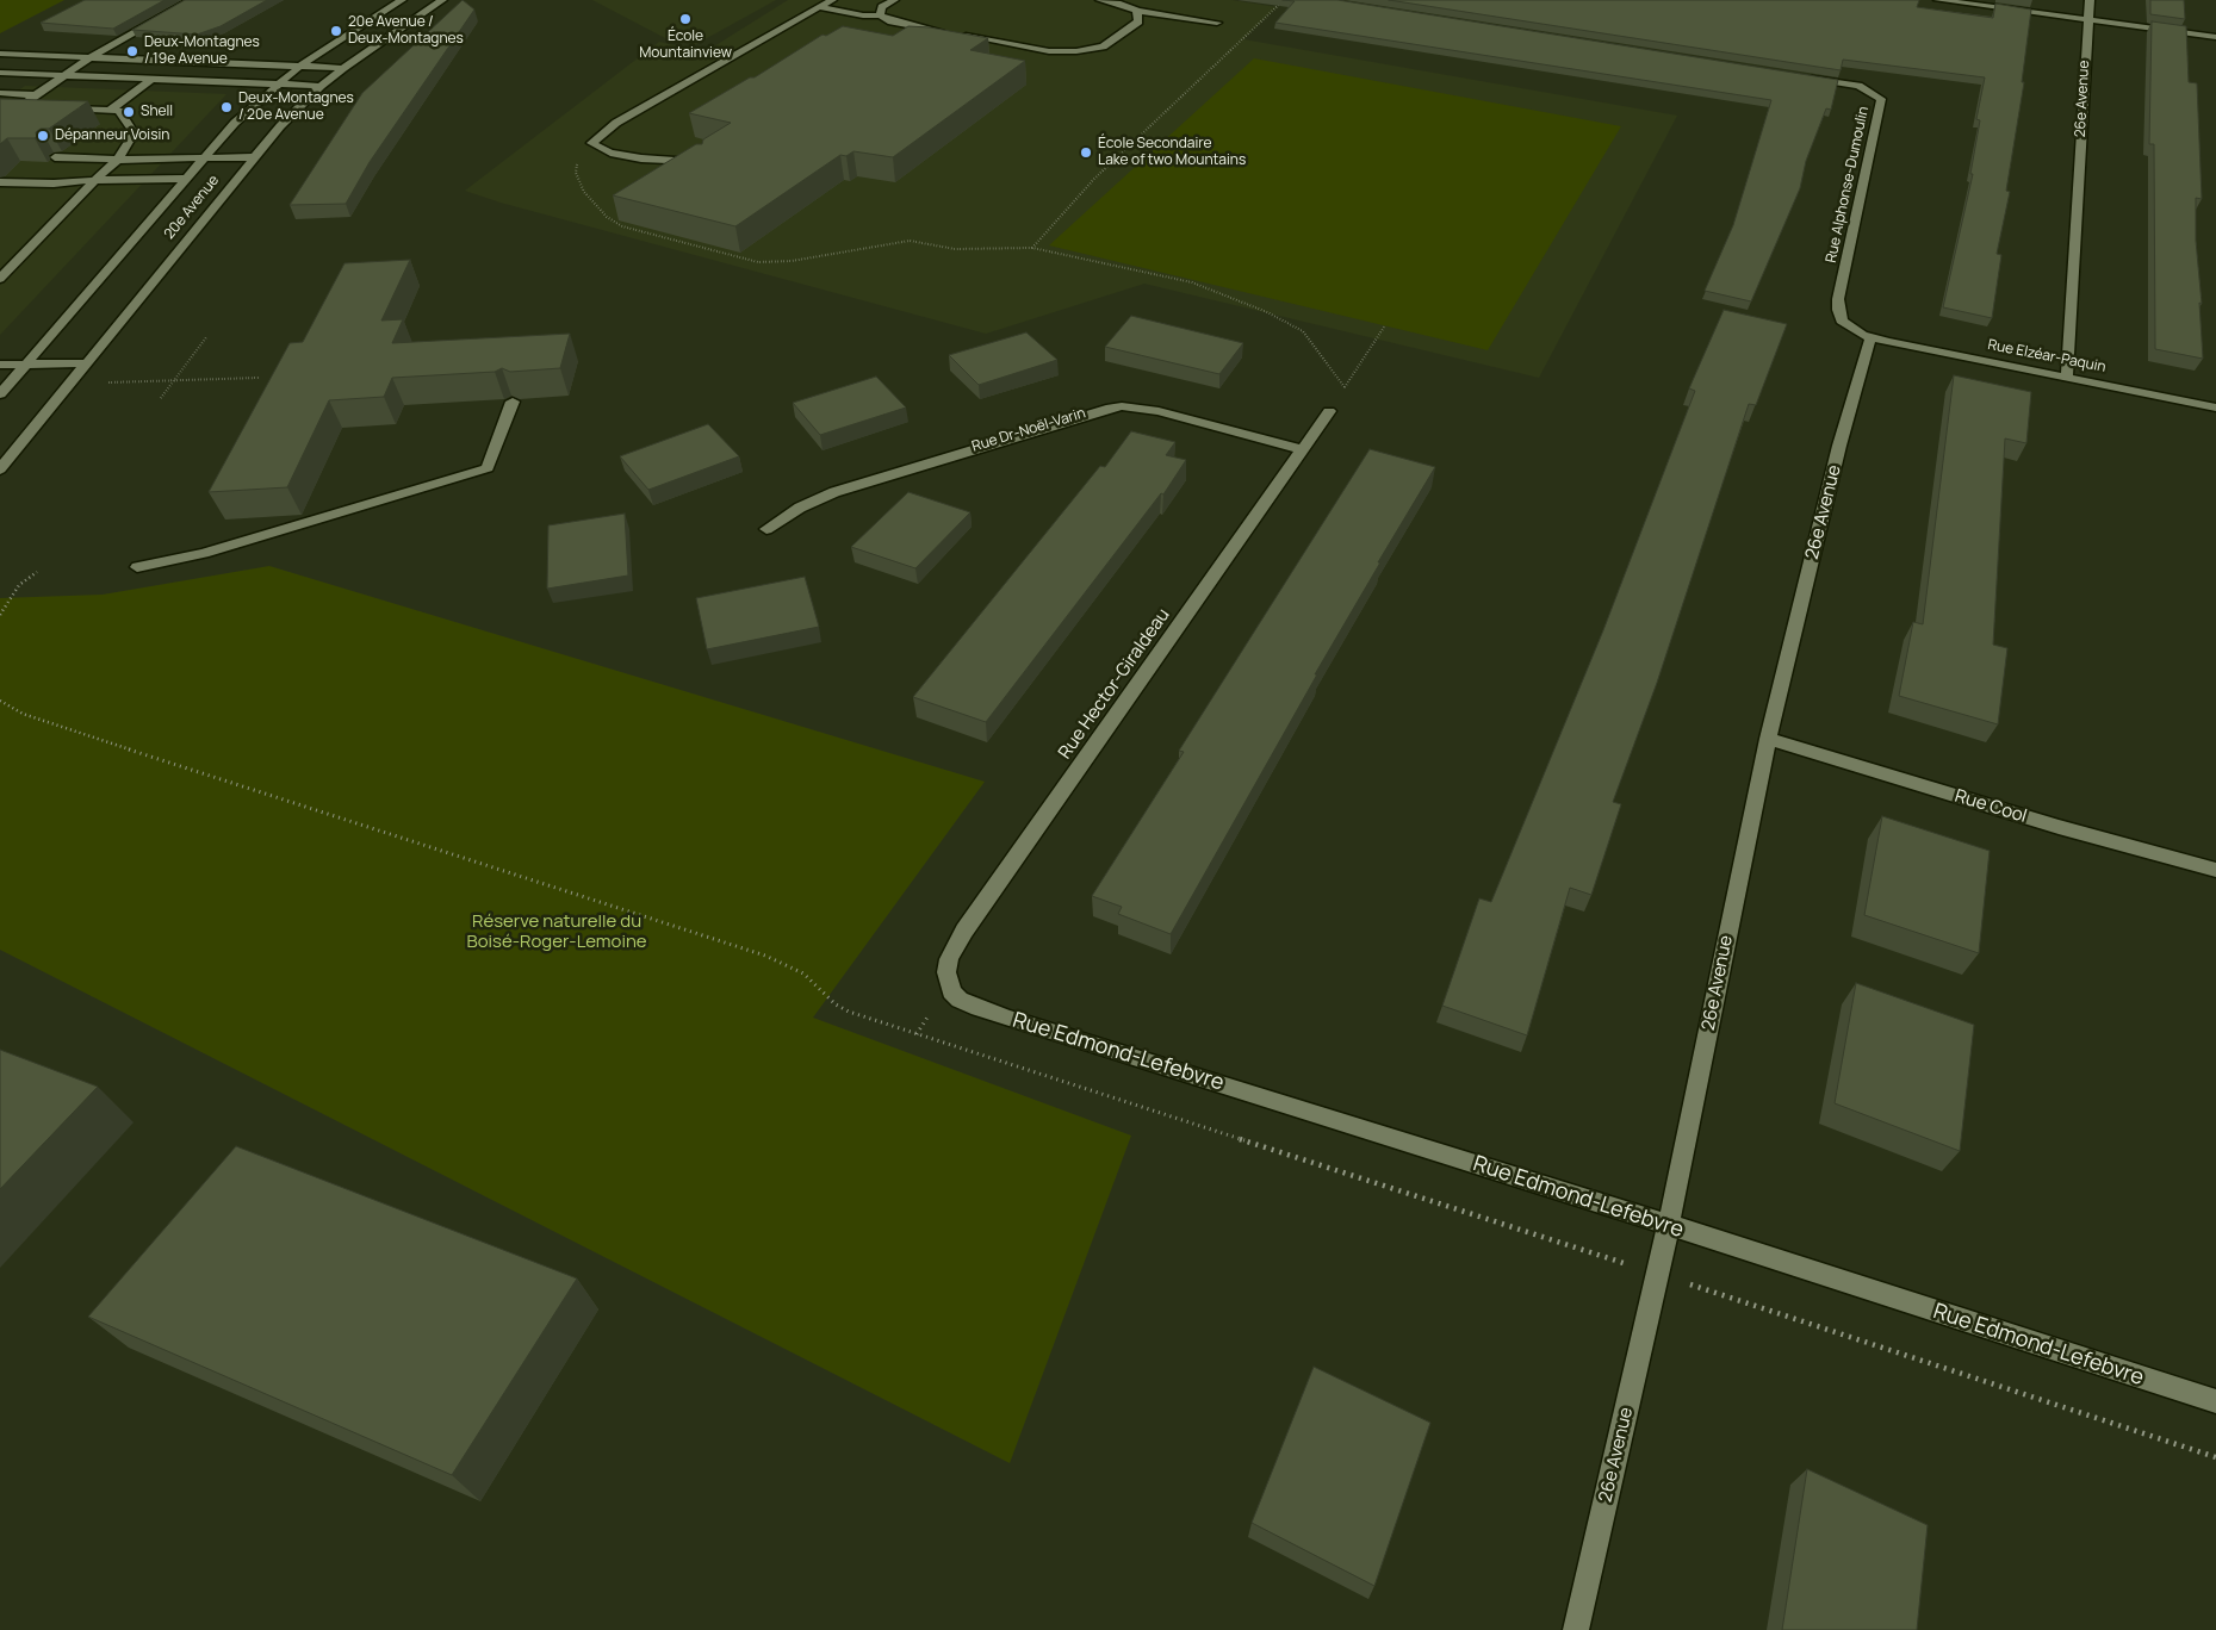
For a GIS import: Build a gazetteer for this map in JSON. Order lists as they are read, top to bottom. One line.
{"streets":{"street":["26e Avenue","Rue Alphonse-Dumoulin","20e Avenue","Rue Elzéar-Paquin","Rue Dr-Noël-Varin","Rue Hector-Giraldeau","Rue Cool","Rue Edmond-Lefebvre"]},"crossings":[["26e Avenue","Rue Alphonse-Dumoulin"],["26e Avenue","Rue Elzéar-Paquin"],["26e Avenue","Rue Cool"],["26e Avenue","Rue Edmond-Lefebvre"],["Rue Alphonse-Dumoulin","Rue Elzéar-Paquin"],["Rue Dr-Noël-Varin","Rue Hector-Giraldeau"],["Rue Hector-Giraldeau","Rue Edmond-Lefebvre"]],"parks":["Réserve naturelle du Boisé-Roger-Lemoine"],"places":["École Mountainview","20e Avenue / Deux-Montagnes","Deux-Montagnes / 19e Avenue","Deux-Montagnes / 20e Avenue","Shell","Dépanneur Voisin","École Secondaire Lake of two Mountains"]}
